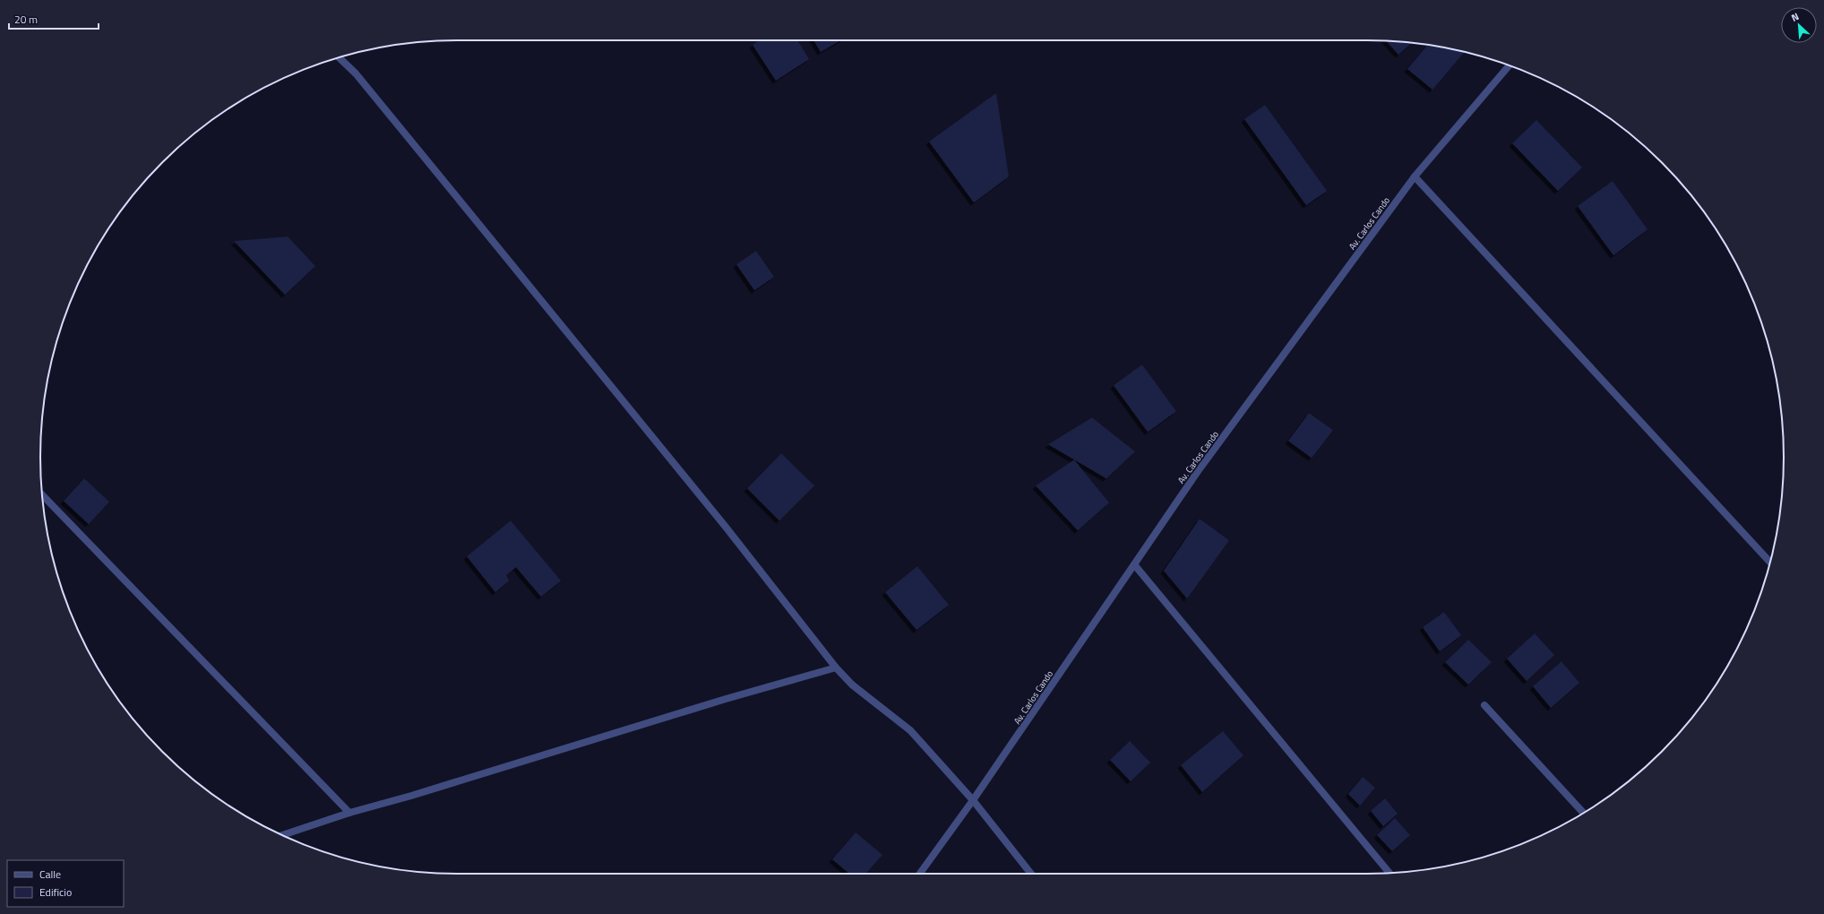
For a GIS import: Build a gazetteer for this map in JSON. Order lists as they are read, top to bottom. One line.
{"streets":{"street":["Av. Carlos Cando"]},"legend":["Calle","Edificio"],"scale_bar":"20 m","north":"top left"}
